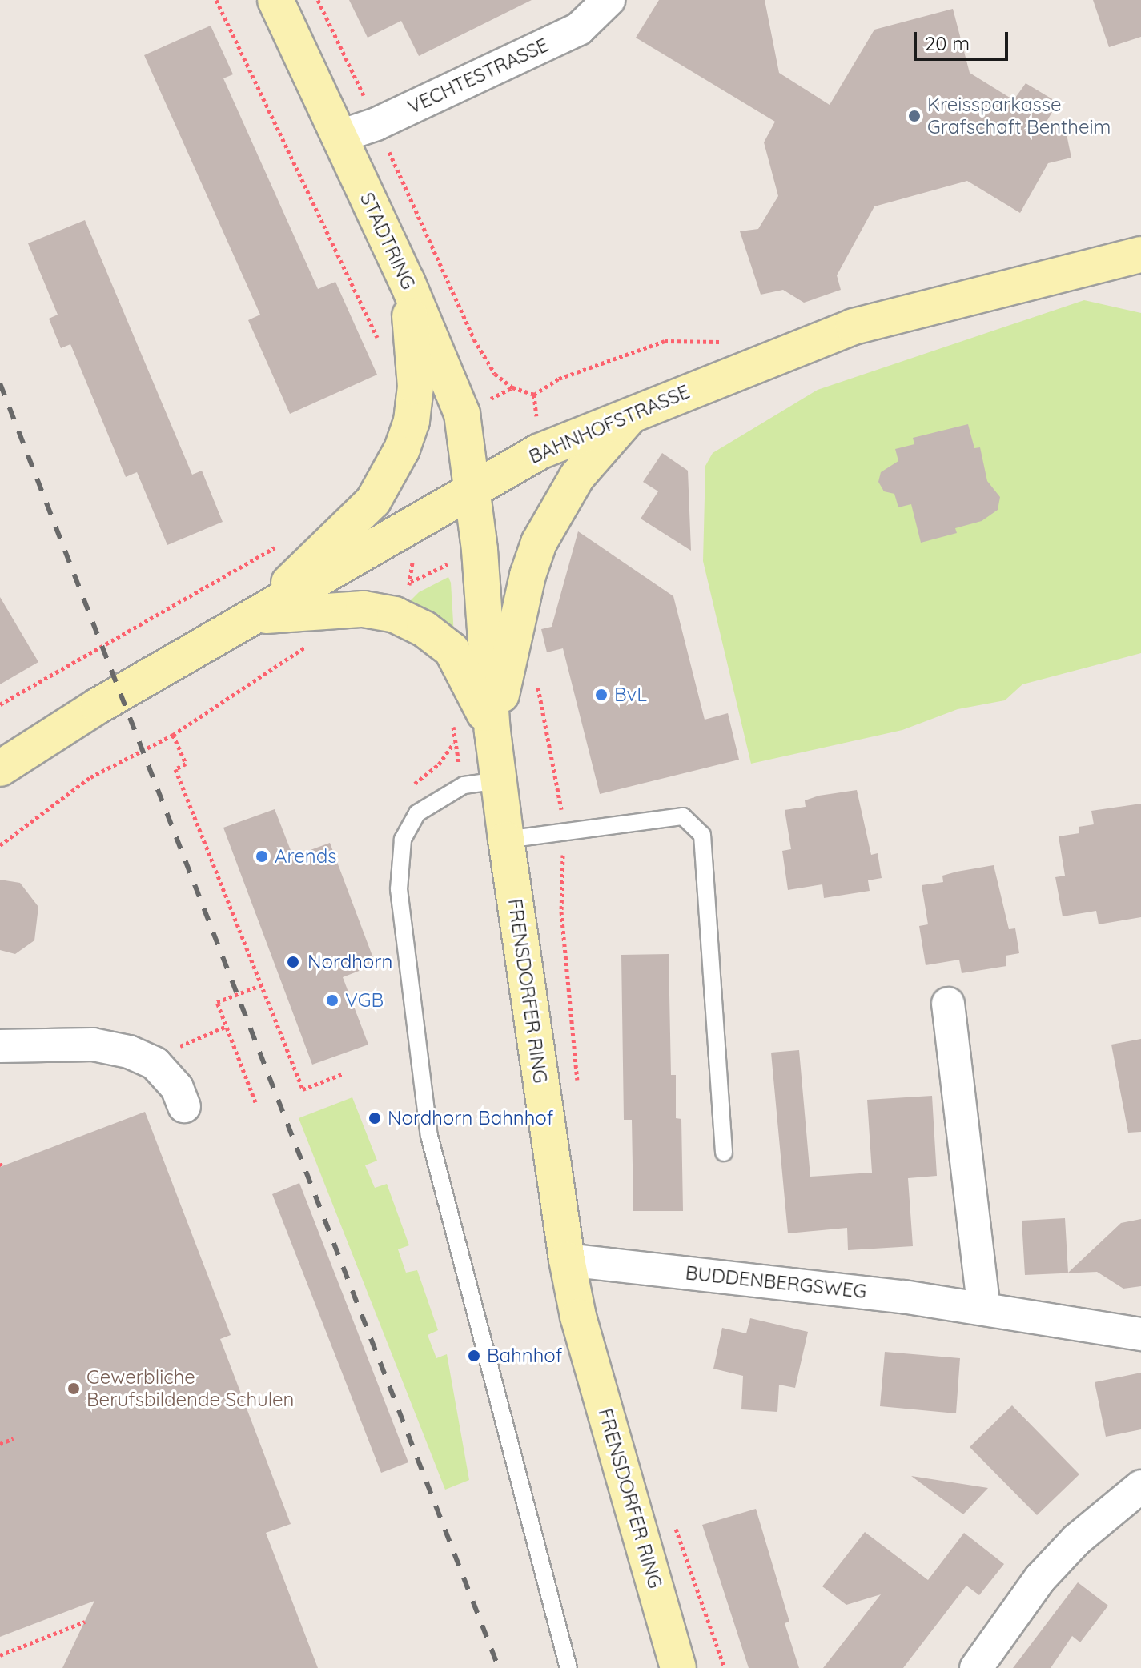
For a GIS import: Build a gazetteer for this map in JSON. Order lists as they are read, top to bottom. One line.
{"streets":{"street":["VECHTESTRASSE","STADTRING","BAHNHOFSTRASSE","FRENSDORFER RING","BUDDENBERGSWEG"]},"crossings":[["VECHTESTRASSE","STADTRING"],["STADTRING","BAHNHOFSTRASSE"],["STADTRING","FRENSDORFER RING"],["BAHNHOFSTRASSE","FRENSDORFER RING"],["FRENSDORFER RING","BUDDENBERGSWEG"]],"places":["Kreissparkasse Grafschaft Bentheim","BvL","Arends","Nordhorn","VGB","Nordhorn Bahnhof","Bahnhof","Gewerbliche Berufsbildende Schulen"],"scale_bar":"20 m"}
